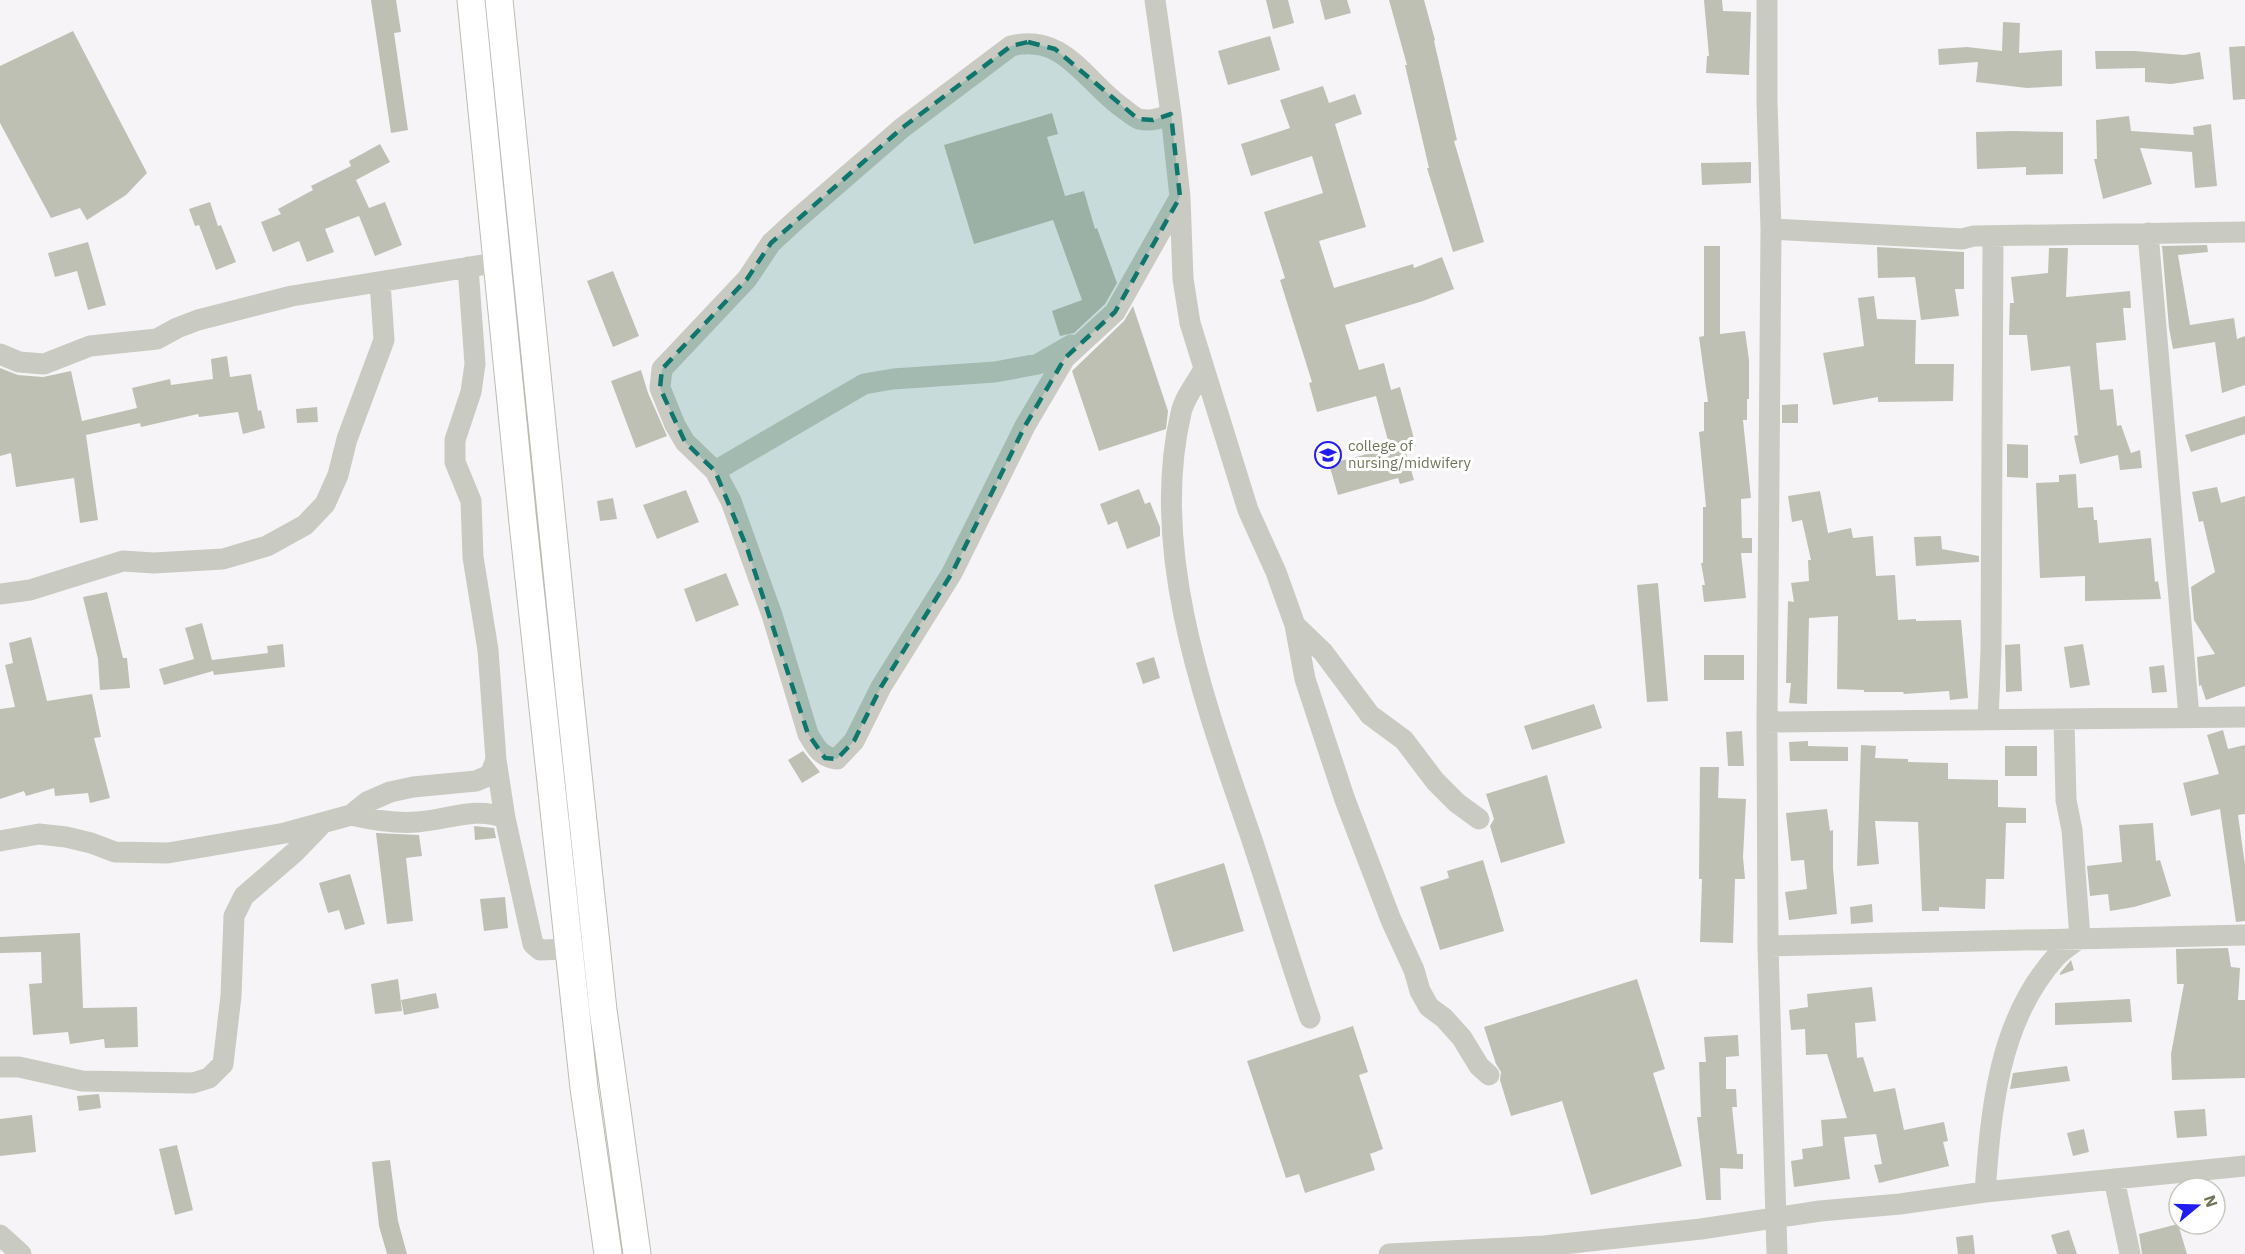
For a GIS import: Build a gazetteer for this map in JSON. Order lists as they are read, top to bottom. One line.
{"places":{"school or university":["college of nursing/midwifery"]},"north":"right"}
